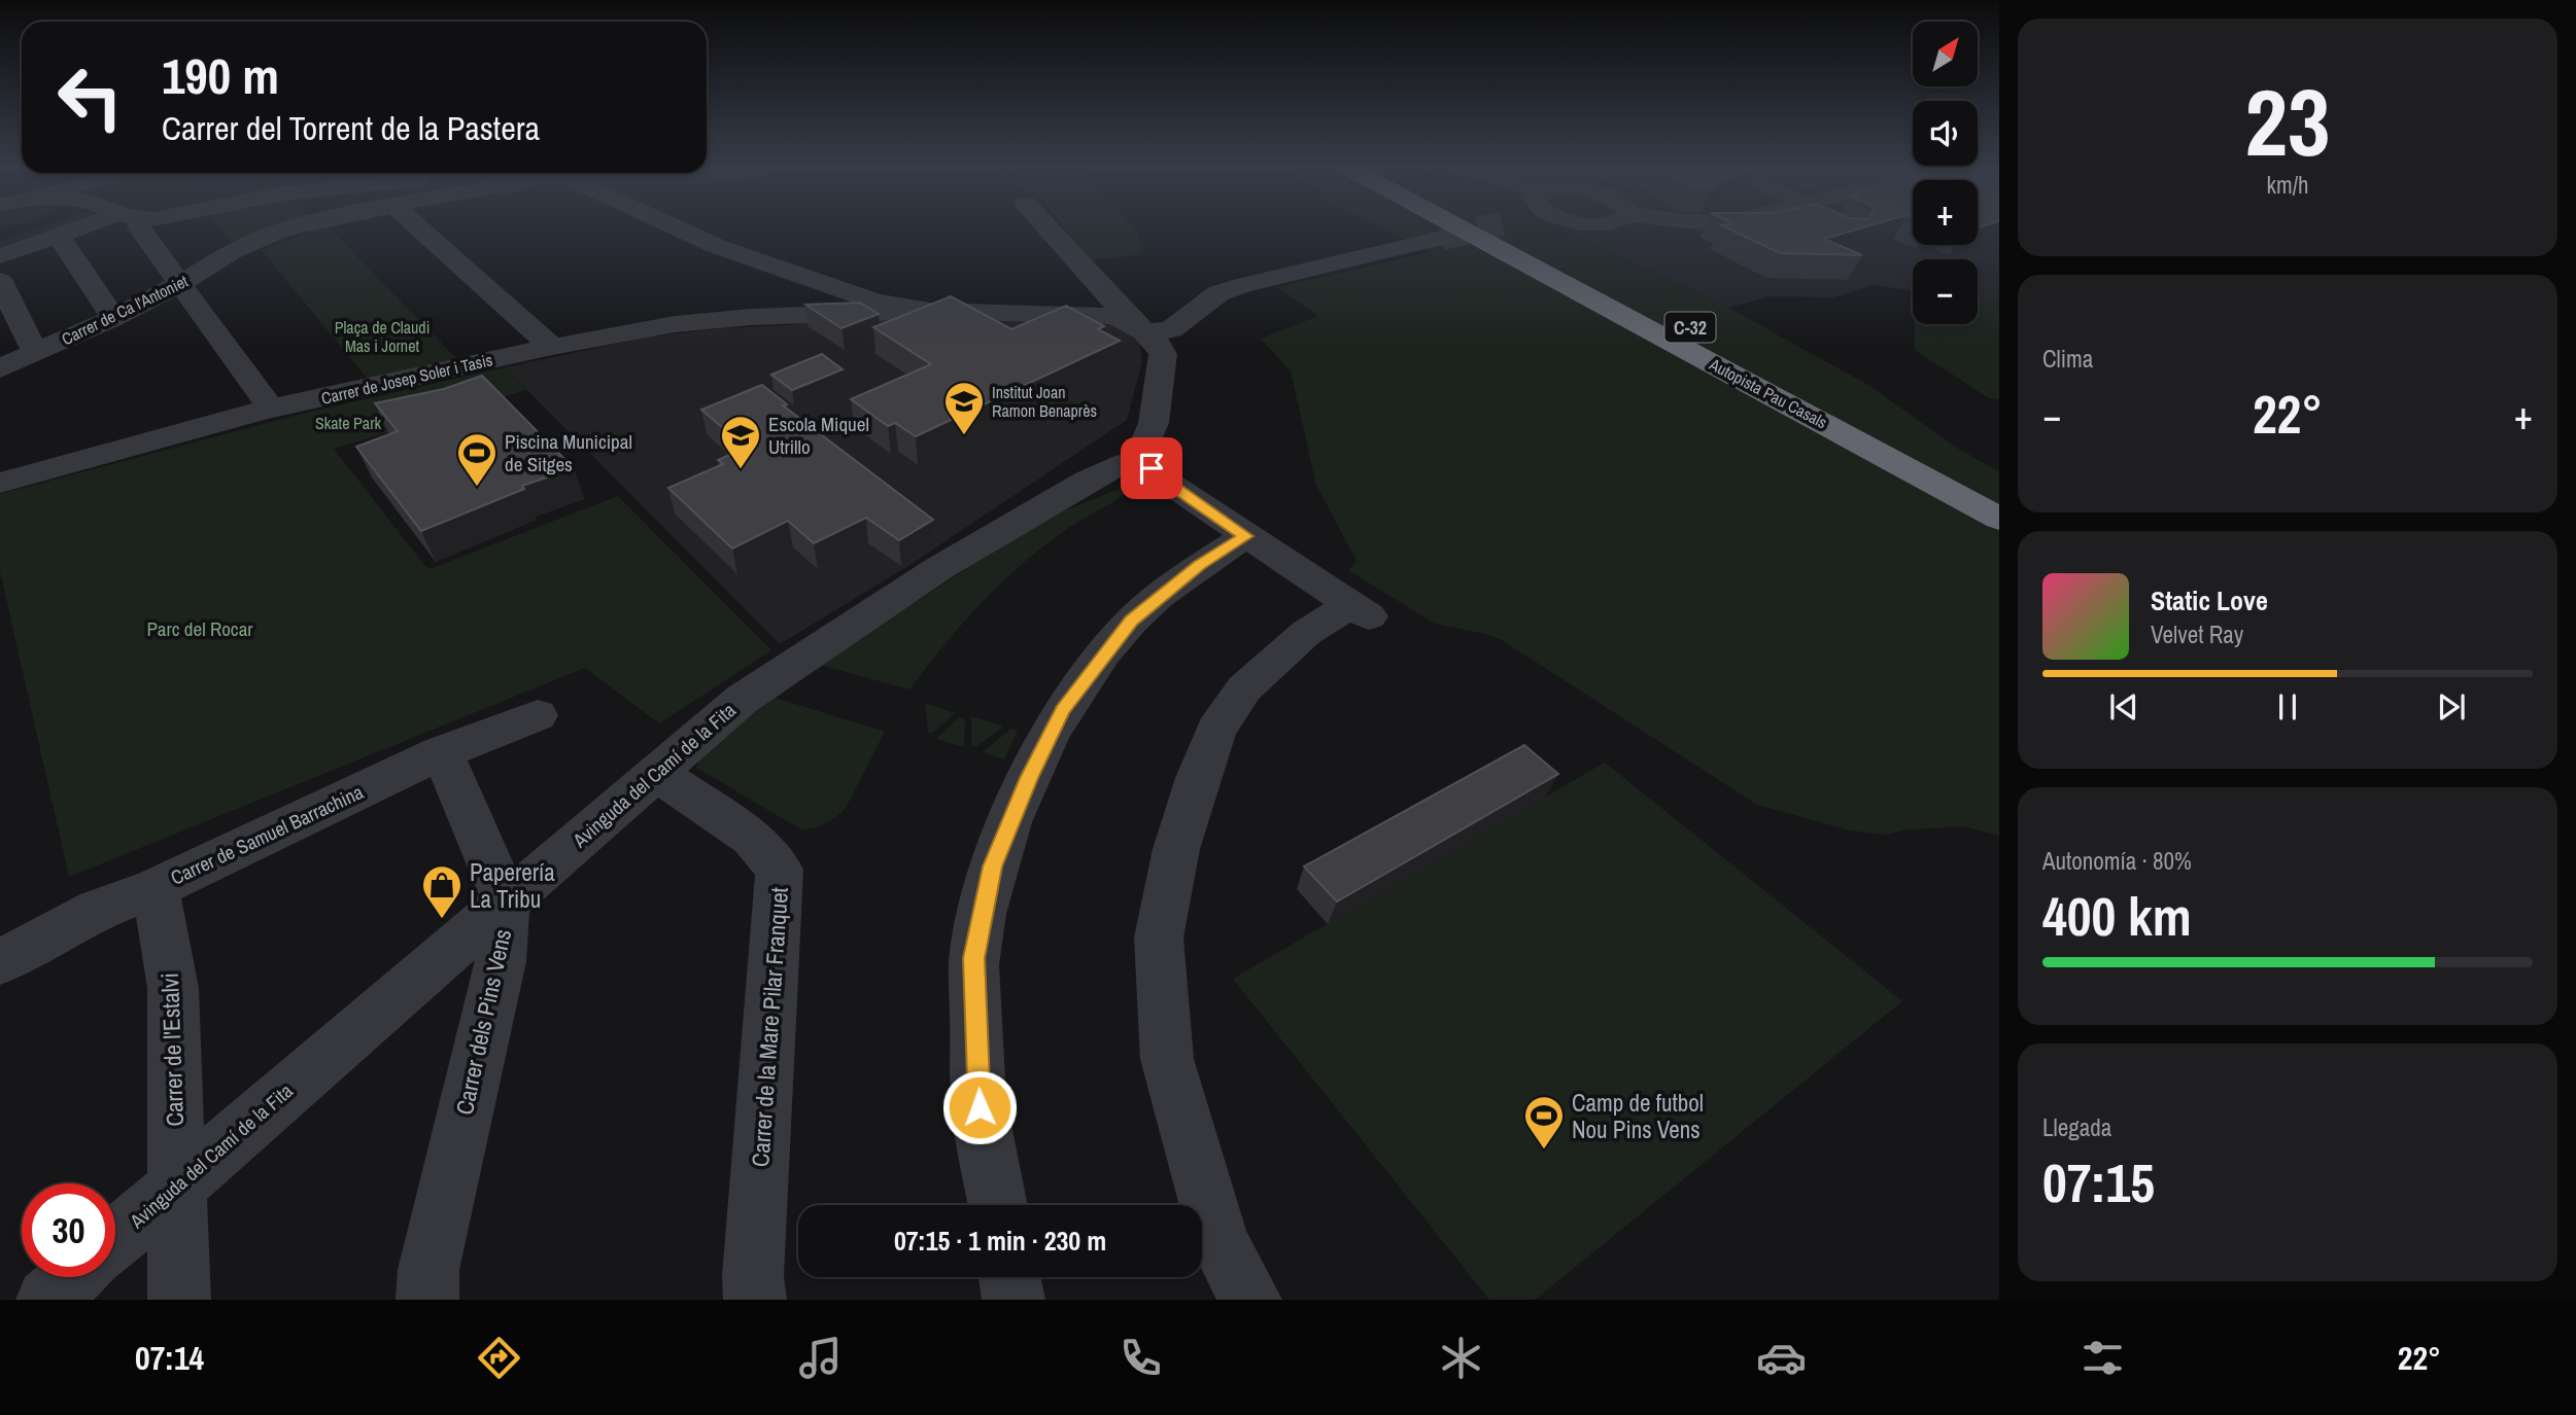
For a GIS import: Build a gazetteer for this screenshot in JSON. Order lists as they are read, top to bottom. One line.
{"streets":{"highway":["C-32","Autopista Pau Casals"],"street":["Carrer de Ca l'Antoniet","Carrer de Josep Soler i Tasis","Avinguda del Camí de la Fita","Carrer de Samuel Barrachina","Carrer dels Pins Vens","Carrer de la Mare Pilar Franquet","Carrer de l'Estalvi"]},"crossings":[["Avinguda del Camí de la Fita","Carrer dels Pins Vens"],["Avinguda del Camí de la Fita","Carrer de la Mare Pilar Franquet"],["Avinguda del Camí de la Fita","Carrer de l'Estalvi"],["Carrer de Samuel Barrachina","Carrer dels Pins Vens"],["Carrer de Samuel Barrachina","Carrer de l'Estalvi"]],"parks":["Plaça de Claudi Mas i Jornet","Skate Park","Parc del Rocar"],"places":{"school or university":["Institut Joan Ramon Benaprès","Escola Miquel Utrillo"],"sports":["Piscina Municipal de Sitges","Camp de futbol Nou Pins Vens"],"shop":["Paperería La Tribu"]},"north":"top right","page":{"tile":[["23","km/h"],"Clima",["Autonomía · 80%","400 km"],["Llegada","07:15"]],"map_buttons":["+","−"],"turn":["190 m","Carrer del Torrent de la Pastera"],"heat":["−","22°","+"],"song":["Static Love","Velvet Ray"],"limit":"30","trip":"07:15 · 1 min · 230 m","tabs":["07:14","22°"]}}
